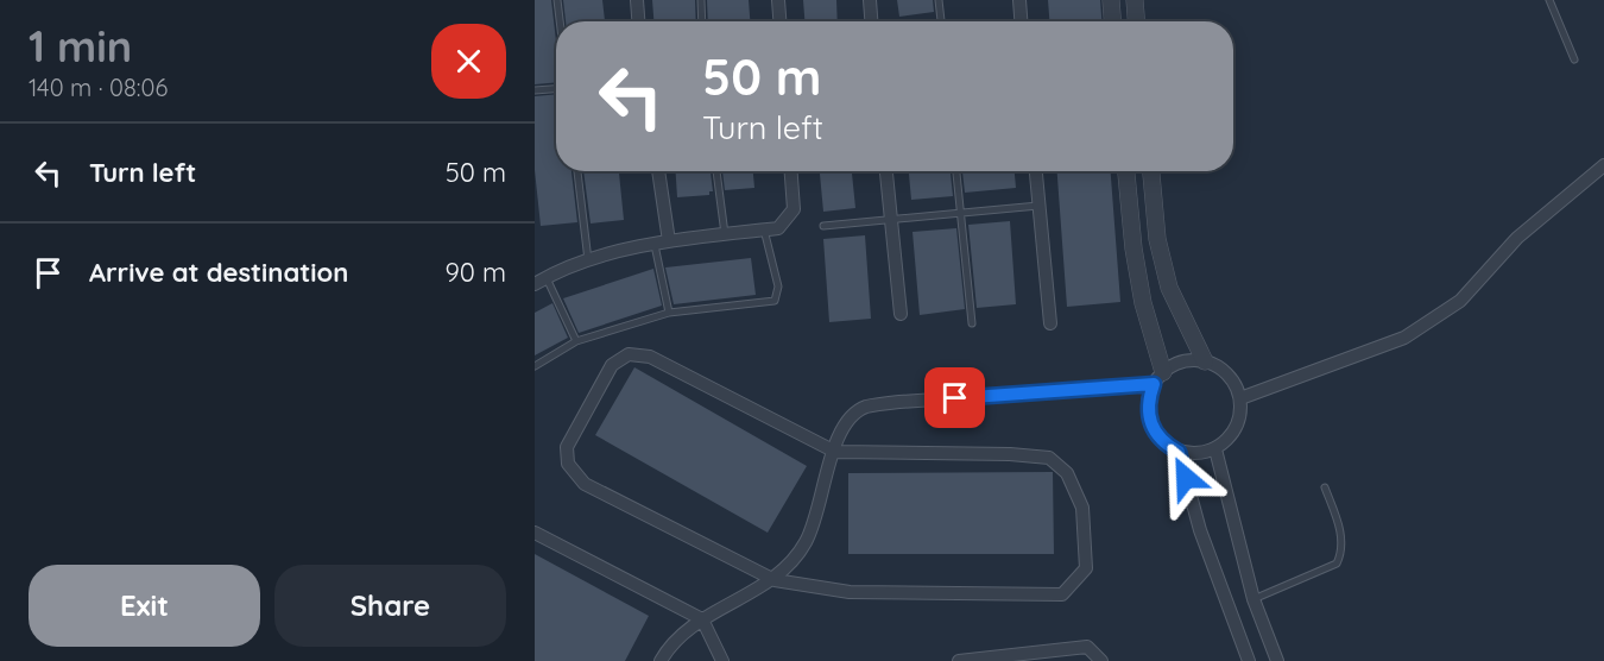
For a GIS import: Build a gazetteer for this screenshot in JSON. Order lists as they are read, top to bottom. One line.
{"page":{"heading":["1 min","140 m · 08:06"],"turn":["50 m","Turn left"],"list":[{"name":"Turn left","value":"50 m"},{"name":"Arrive at destination","value":"90 m"}],"buttons":["Exit","Share"]}}
